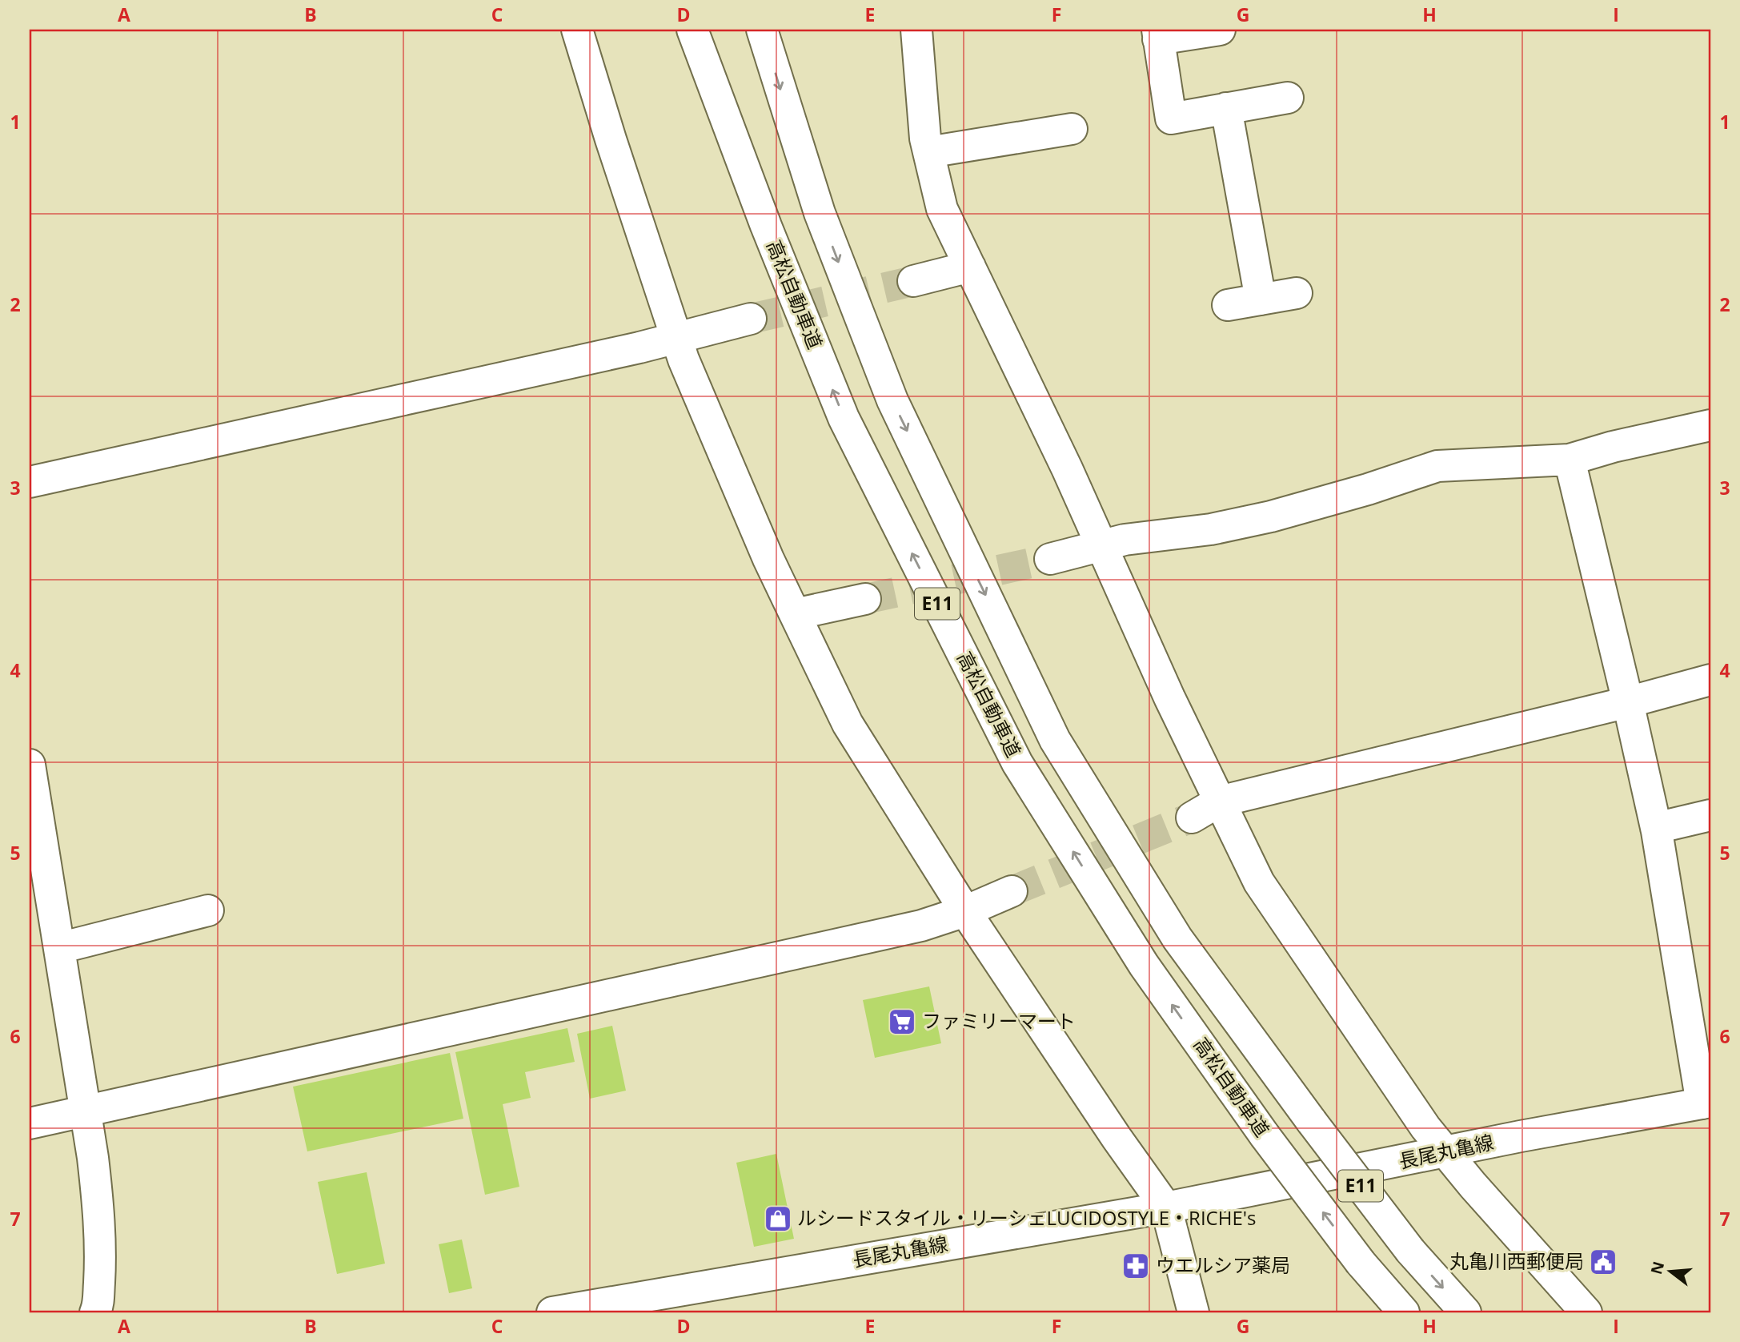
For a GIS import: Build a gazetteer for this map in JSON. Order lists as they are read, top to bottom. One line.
{"streets":{"main road":["高松自動車道","E11","長尾丸亀線"]},"places":{"supermarket":["ファミリーマート"],"shop":["ルシードスタイル・リーシェLUCIDOSTYLE・RICHE's"],"public building":["丸亀川西郵便局"],"pharmacy":["ウエルシア薬局"]},"north":"left","grid":{"columns":["A","B","C","D","E","F","G","H","I"],"rows":["1","2","3","4","5","6","7"]}}
